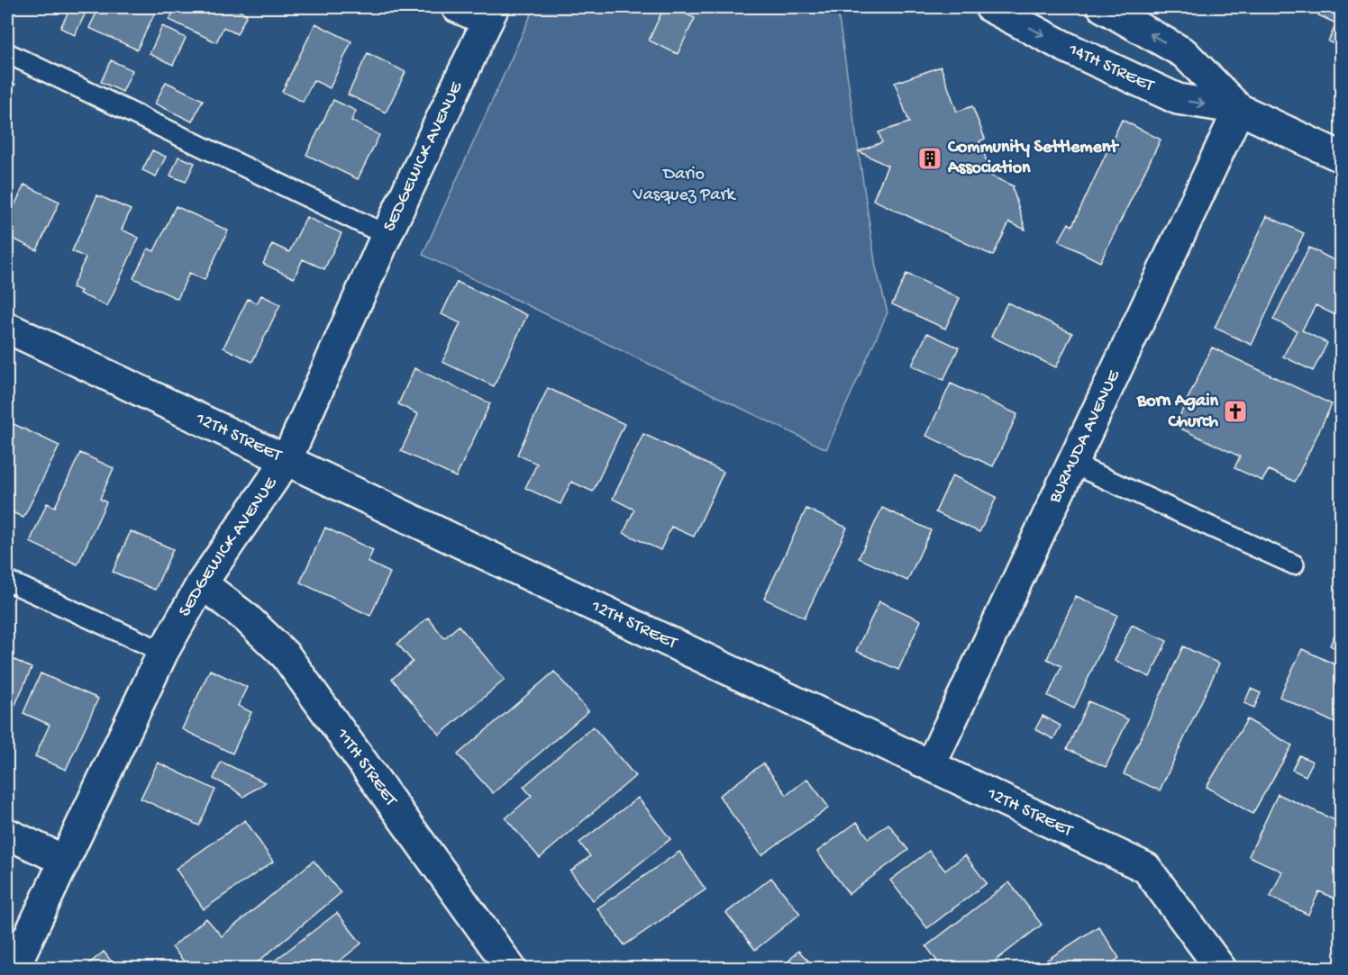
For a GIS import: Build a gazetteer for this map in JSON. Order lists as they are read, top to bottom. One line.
{"streets":{"street":["14TH STREET","SEDGEWICK AVENUE","12TH STREET","BURMUDA AVENUE","11TH STREET"]},"crossings":[["14TH STREET","BURMUDA AVENUE"],["SEDGEWICK AVENUE","12TH STREET"],["SEDGEWICK AVENUE","11TH STREET"],["12TH STREET","BURMUDA AVENUE"]],"parks":["Dario Vasquez Park"],"places":{"building":["Community Settlement Association"],"church":["Born Again Church"]}}
